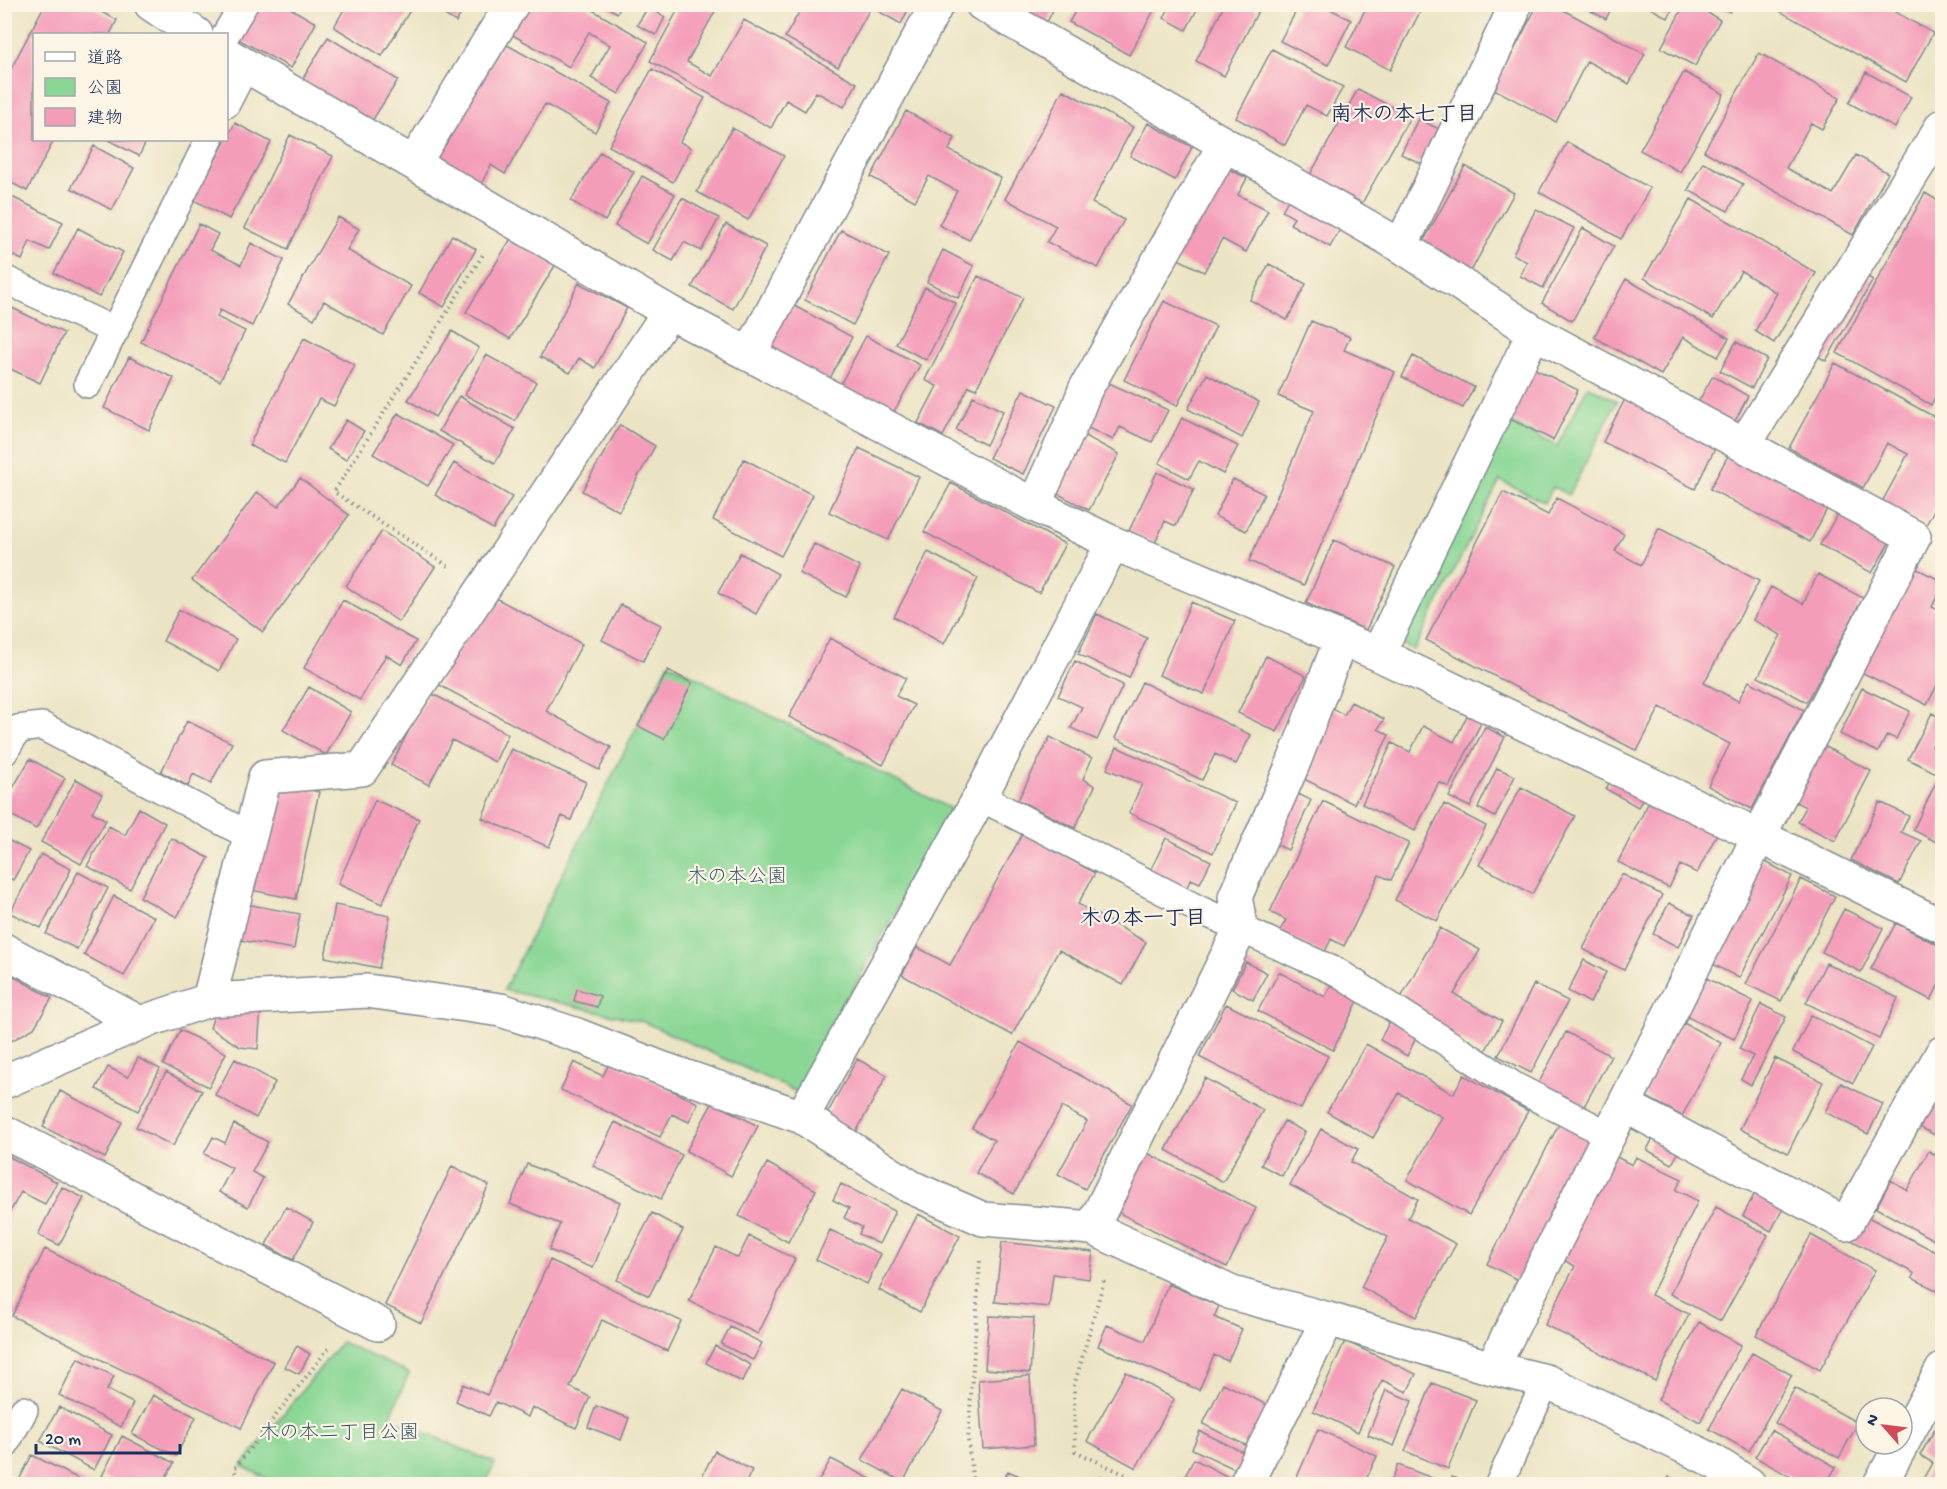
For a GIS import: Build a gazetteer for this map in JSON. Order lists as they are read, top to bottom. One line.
{"districts":["南木の本七丁目","木の本一丁目"],"parks":["木の本公園","木の本二丁目公園"],"legend":["道路","公園","建物"],"scale_bar":"20 m","north":"top left"}
